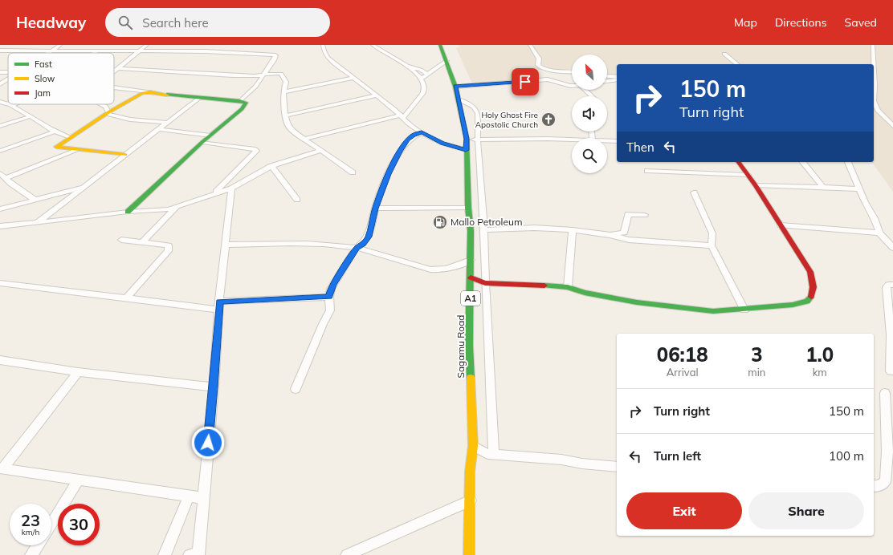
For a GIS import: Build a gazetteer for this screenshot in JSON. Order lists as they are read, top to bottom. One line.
{"streets":{"main road":["A1","Sagamu Road"]},"places":{"church":["Holy Ghost Fire Apostolic Church"],"fuel station":["Mallo Petroleum"]},"legend":["Fast","Slow","Jam"],"north":"top left","page":{"header":"Headway","search":"Search here","nav":["Map","Directions","Saved"],"turn":["150 m","Turn right"],"then":"Then","eta":["06:18","Arrival","3","min","1.0","km"],"list":[{"name":"Turn right","value":"150 m"},{"name":"Turn left","value":"100 m"}],"buttons":["Exit","Share"],"speed":"23 km/h","limit":"30"}}
